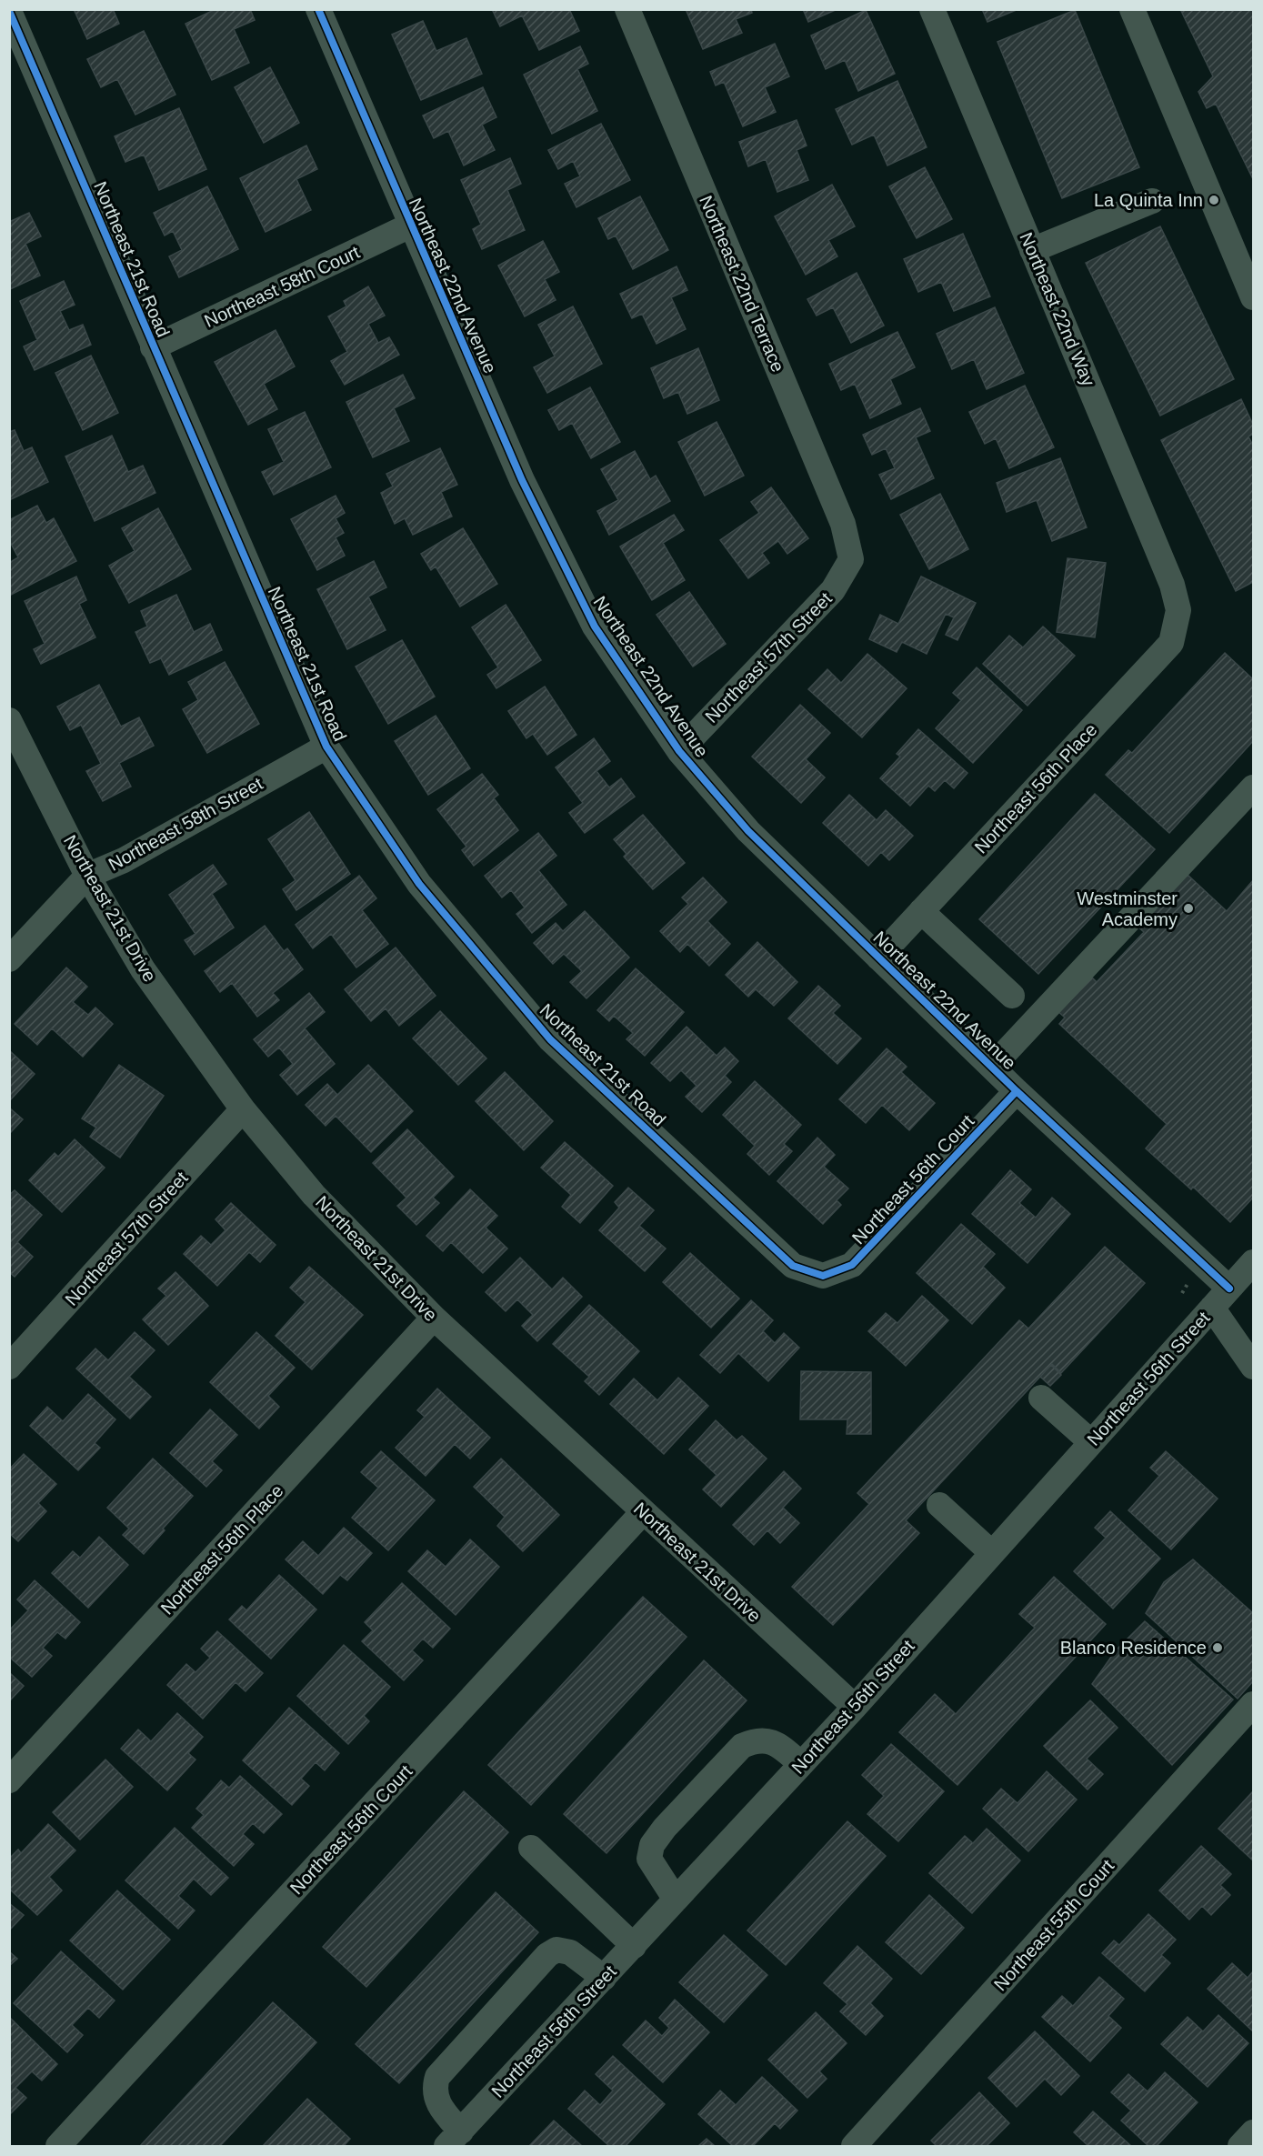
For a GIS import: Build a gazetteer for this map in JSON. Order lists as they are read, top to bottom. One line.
{"streets":{"street":["Northeast 21st Road","Northeast 22nd Terrace","Northeast 22nd Avenue","Northeast 58th Court","Northeast 22nd Way","Northeast 57th Street","Northeast 56th Place","Northeast 58th Street","Northeast 21st Drive","Northeast 56th Court","Northeast 56th Street","Northeast 55th Court"]},"crossings":[["Northeast 21st Road","Northeast 58th Court"],["Northeast 21st Road","Northeast 58th Street"],["Northeast 21st Road","Northeast 56th Court"],["Northeast 22nd Terrace","Northeast 57th Street"],["Northeast 22nd Avenue","Northeast 58th Court"],["Northeast 22nd Avenue","Northeast 57th Street"],["Northeast 22nd Avenue","Northeast 56th Place"],["Northeast 22nd Avenue","Northeast 56th Court"],["Northeast 22nd Avenue","Northeast 56th Street"],["Northeast 22nd Way","Northeast 56th Place"],["Northeast 57th Street","Northeast 21st Drive"],["Northeast 56th Place","Northeast 21st Drive"],["Northeast 58th Street","Northeast 21st Drive"],["Northeast 21st Drive","Northeast 56th Court"],["Northeast 21st Drive","Northeast 56th Street"]],"places":["La Quinta Inn","Westminster Academy","Blanco Residence"]}
